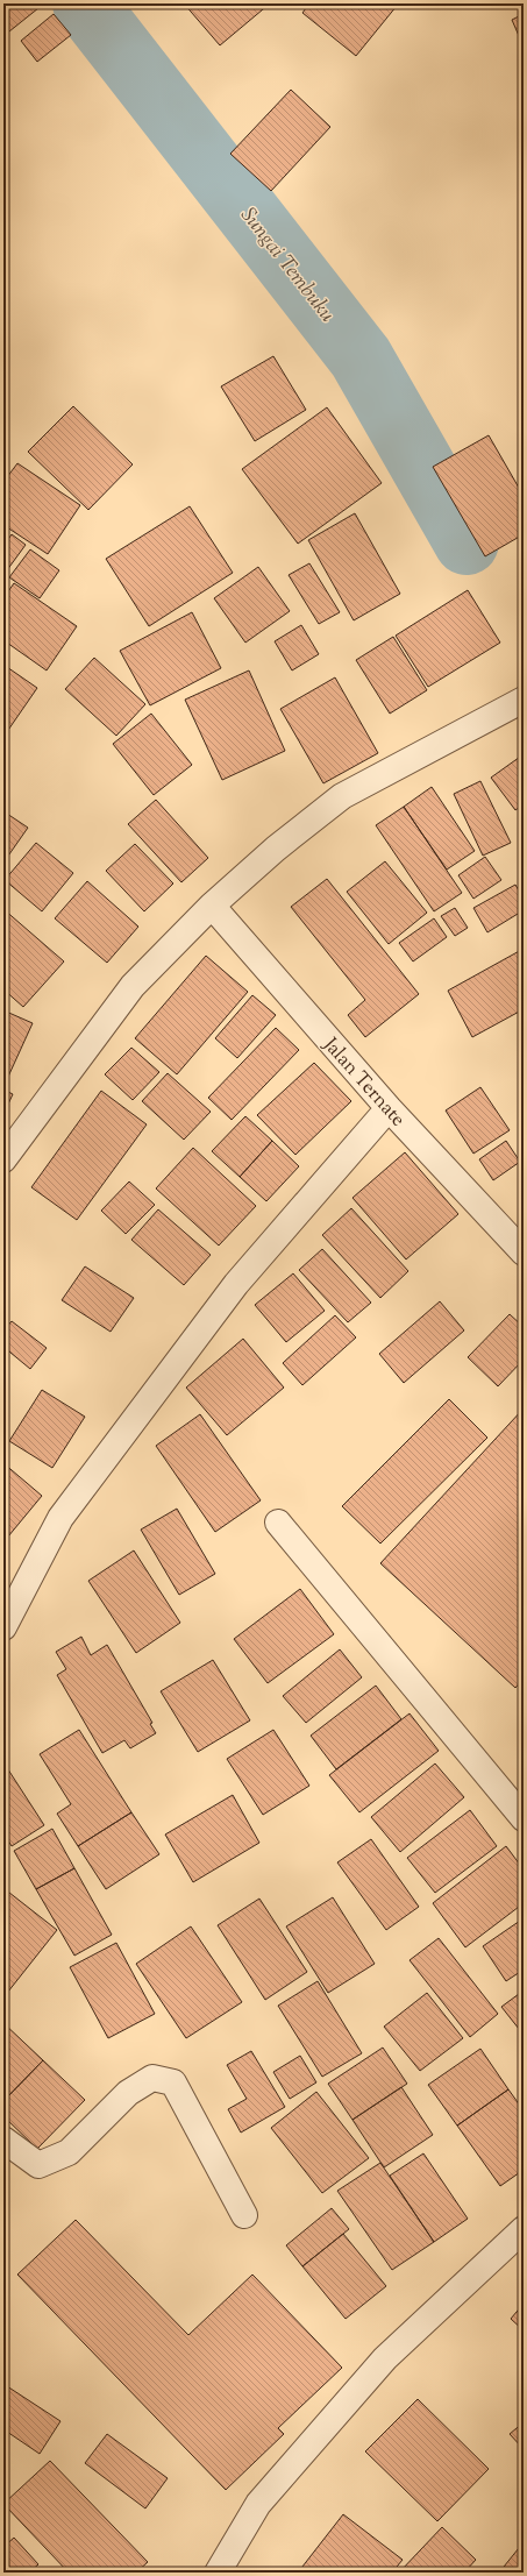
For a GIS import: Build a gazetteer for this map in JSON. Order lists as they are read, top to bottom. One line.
{"streets":{"street":["Jalan Ternate"]},"water":["Sungai Tembuku"]}
